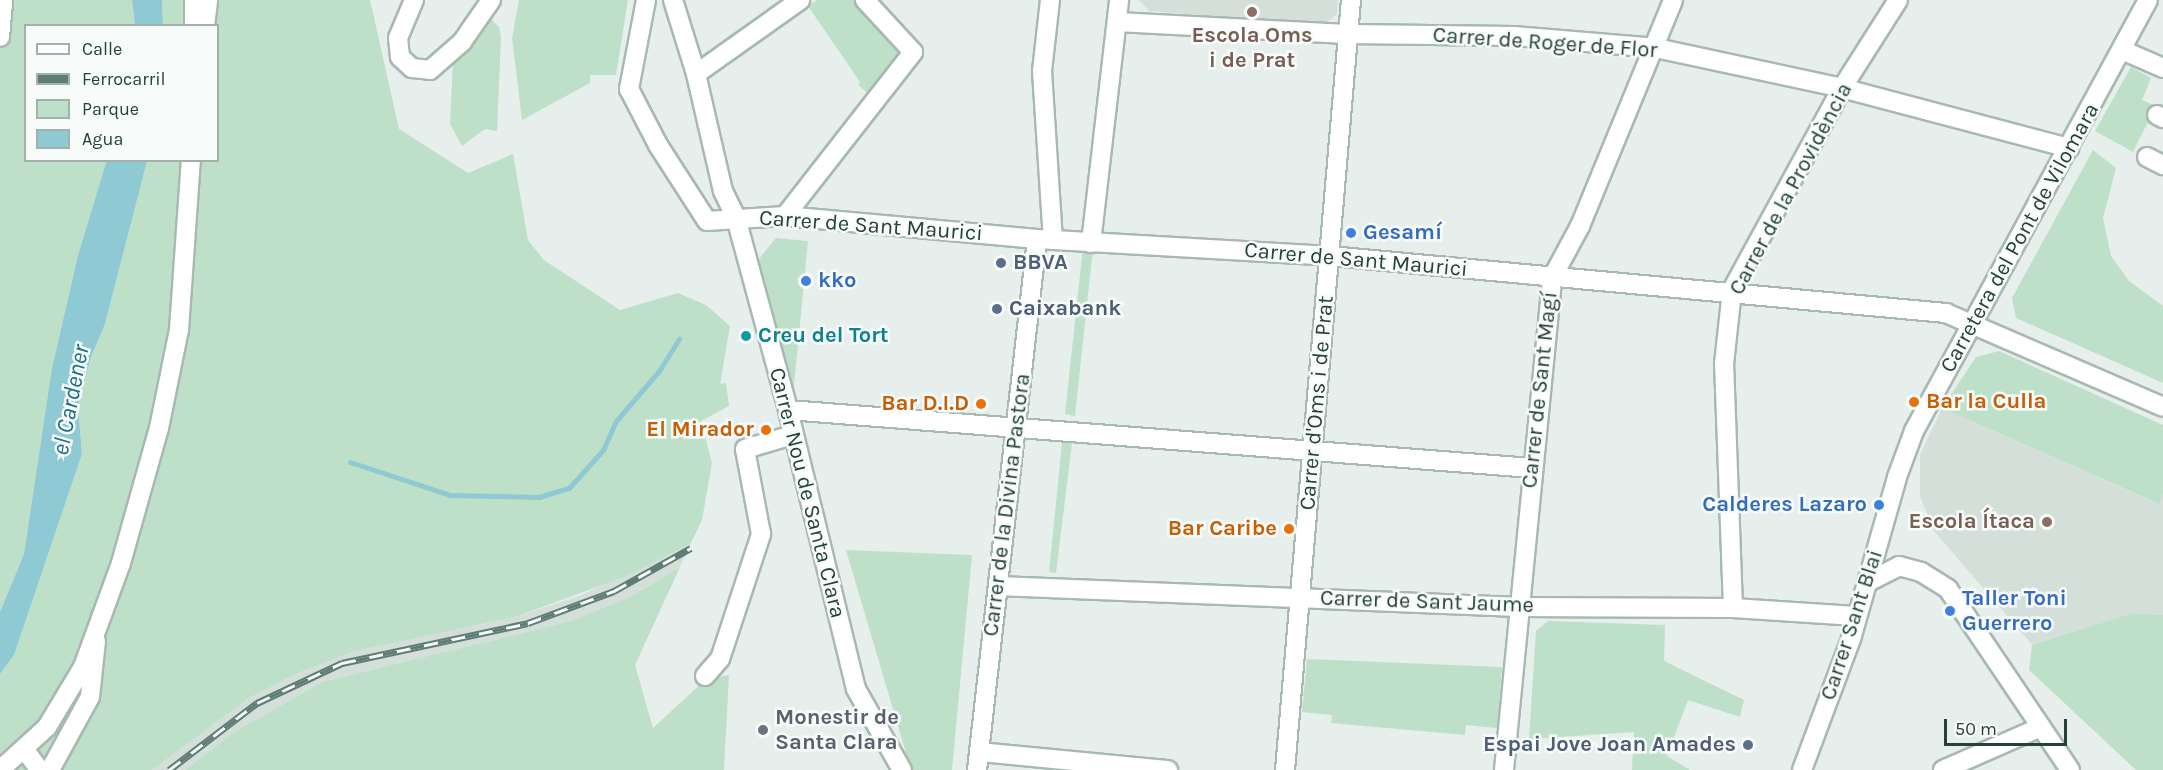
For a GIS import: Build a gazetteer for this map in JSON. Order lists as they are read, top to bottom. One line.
{"streets":{"street":["Carrer de Roger de Flor","Carrer de la Providència","Carrer de Sant Maurici","Carretera del Pont de Vilomara","Carrer de Sant Magí","Carrer d'Oms i de Prat","Carrer Nou de Santa Clara","Carrer de la Divina Pastora","Carrer de Sant Jaume","Carrer Sant Blai"]},"crossings":[["Carrer de Roger de Flor","Carrer de la Providència"],["Carrer de Roger de Flor","Carretera del Pont de Vilomara"],["Carrer de Roger de Flor","Carrer de Sant Magí"],["Carrer de Roger de Flor","Carrer d'Oms i de Prat"],["Carrer de la Providència","Carrer de Sant Maurici"],["Carrer de la Providència","Carrer de Sant Jaume"],["Carrer de Sant Maurici","Carretera del Pont de Vilomara"],["Carrer de Sant Maurici","Carrer de Sant Magí"],["Carrer de Sant Maurici","Carrer d'Oms i de Prat"],["Carrer de Sant Maurici","Carrer Nou de Santa Clara"],["Carrer de Sant Maurici","Carrer de la Divina Pastora"],["Carretera del Pont de Vilomara","Carrer Sant Blai"],["Carrer de Sant Magí","Carrer de Sant Jaume"],["Carrer d'Oms i de Prat","Carrer de Sant Jaume"],["Carrer de la Divina Pastora","Carrer de Sant Jaume"],["Carrer de Sant Jaume","Carrer Sant Blai"]],"water":["el Cardener"],"places":["Escola Oms i de Prat","Gesamí","BBVA","kko","Caixabank","Creu del Tort","Bar la Culla","Bar D.I.D","El Mirador","Calderes Lazaro","Escola Ítaca","Bar Caribe","Taller Toni Guerrero","Monestir de Santa Clara","Espai Jove Joan Amades"],"legend":["Calle","Ferrocarril","Parque","Agua"],"scale_bar":"50 m"}
